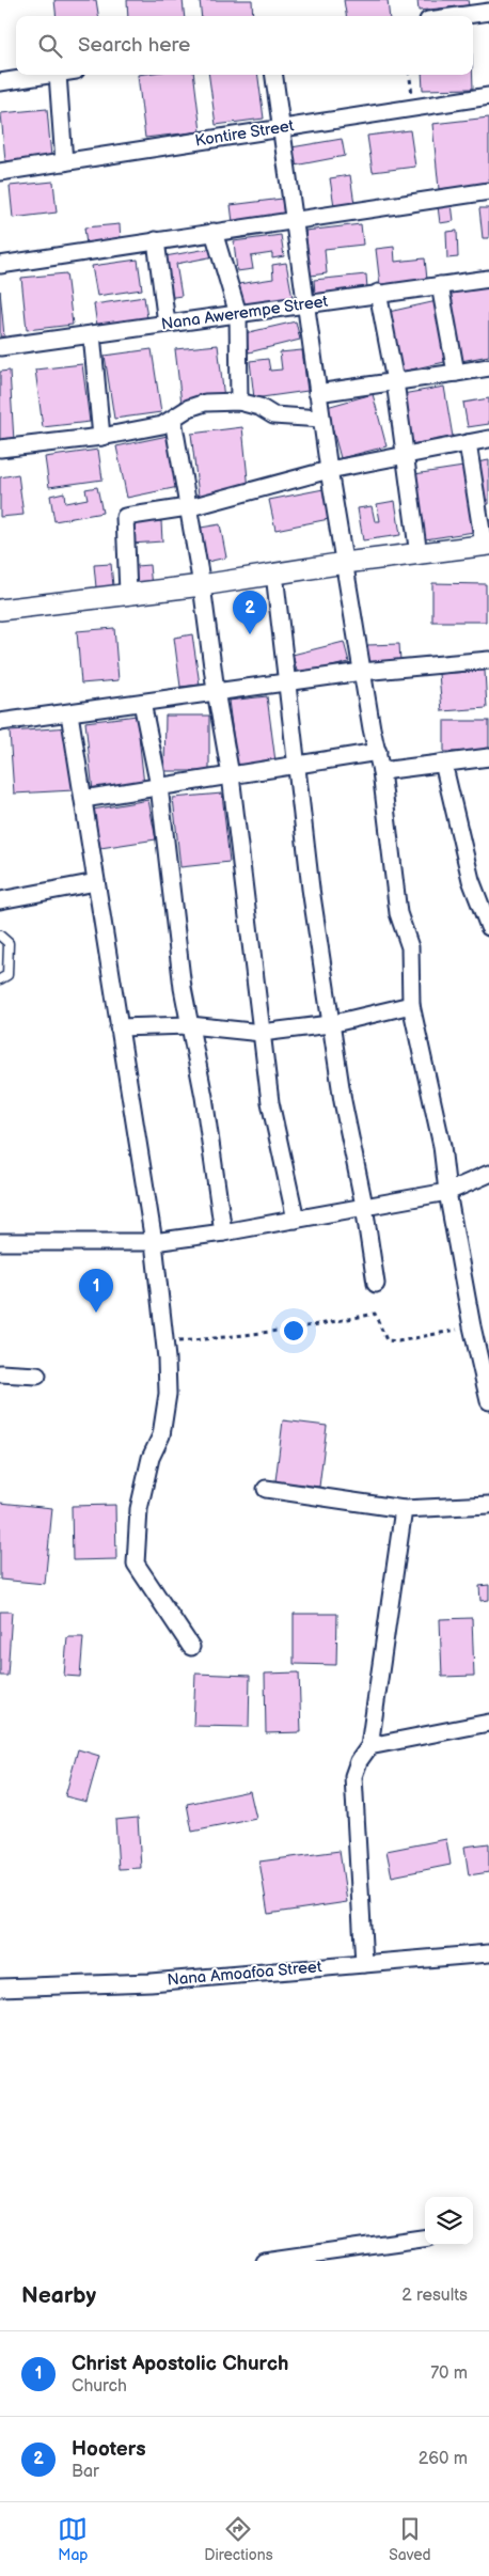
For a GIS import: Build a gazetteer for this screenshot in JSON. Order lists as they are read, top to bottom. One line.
{"streets":{"street":["Kontire Street","Nana Awerempe Street","Nana Amoafoa Street"]},"page":{"search":"Search here","pins":["2","1"],"heading":["Nearby","2 results"],"list":[{"mark":"1","name":"Christ Apostolic Church","note":"Church","value":"70 m"},{"mark":"2","name":"Hooters","note":"Bar","value":"260 m"}],"nav":["Map","Directions","Saved"]}}
